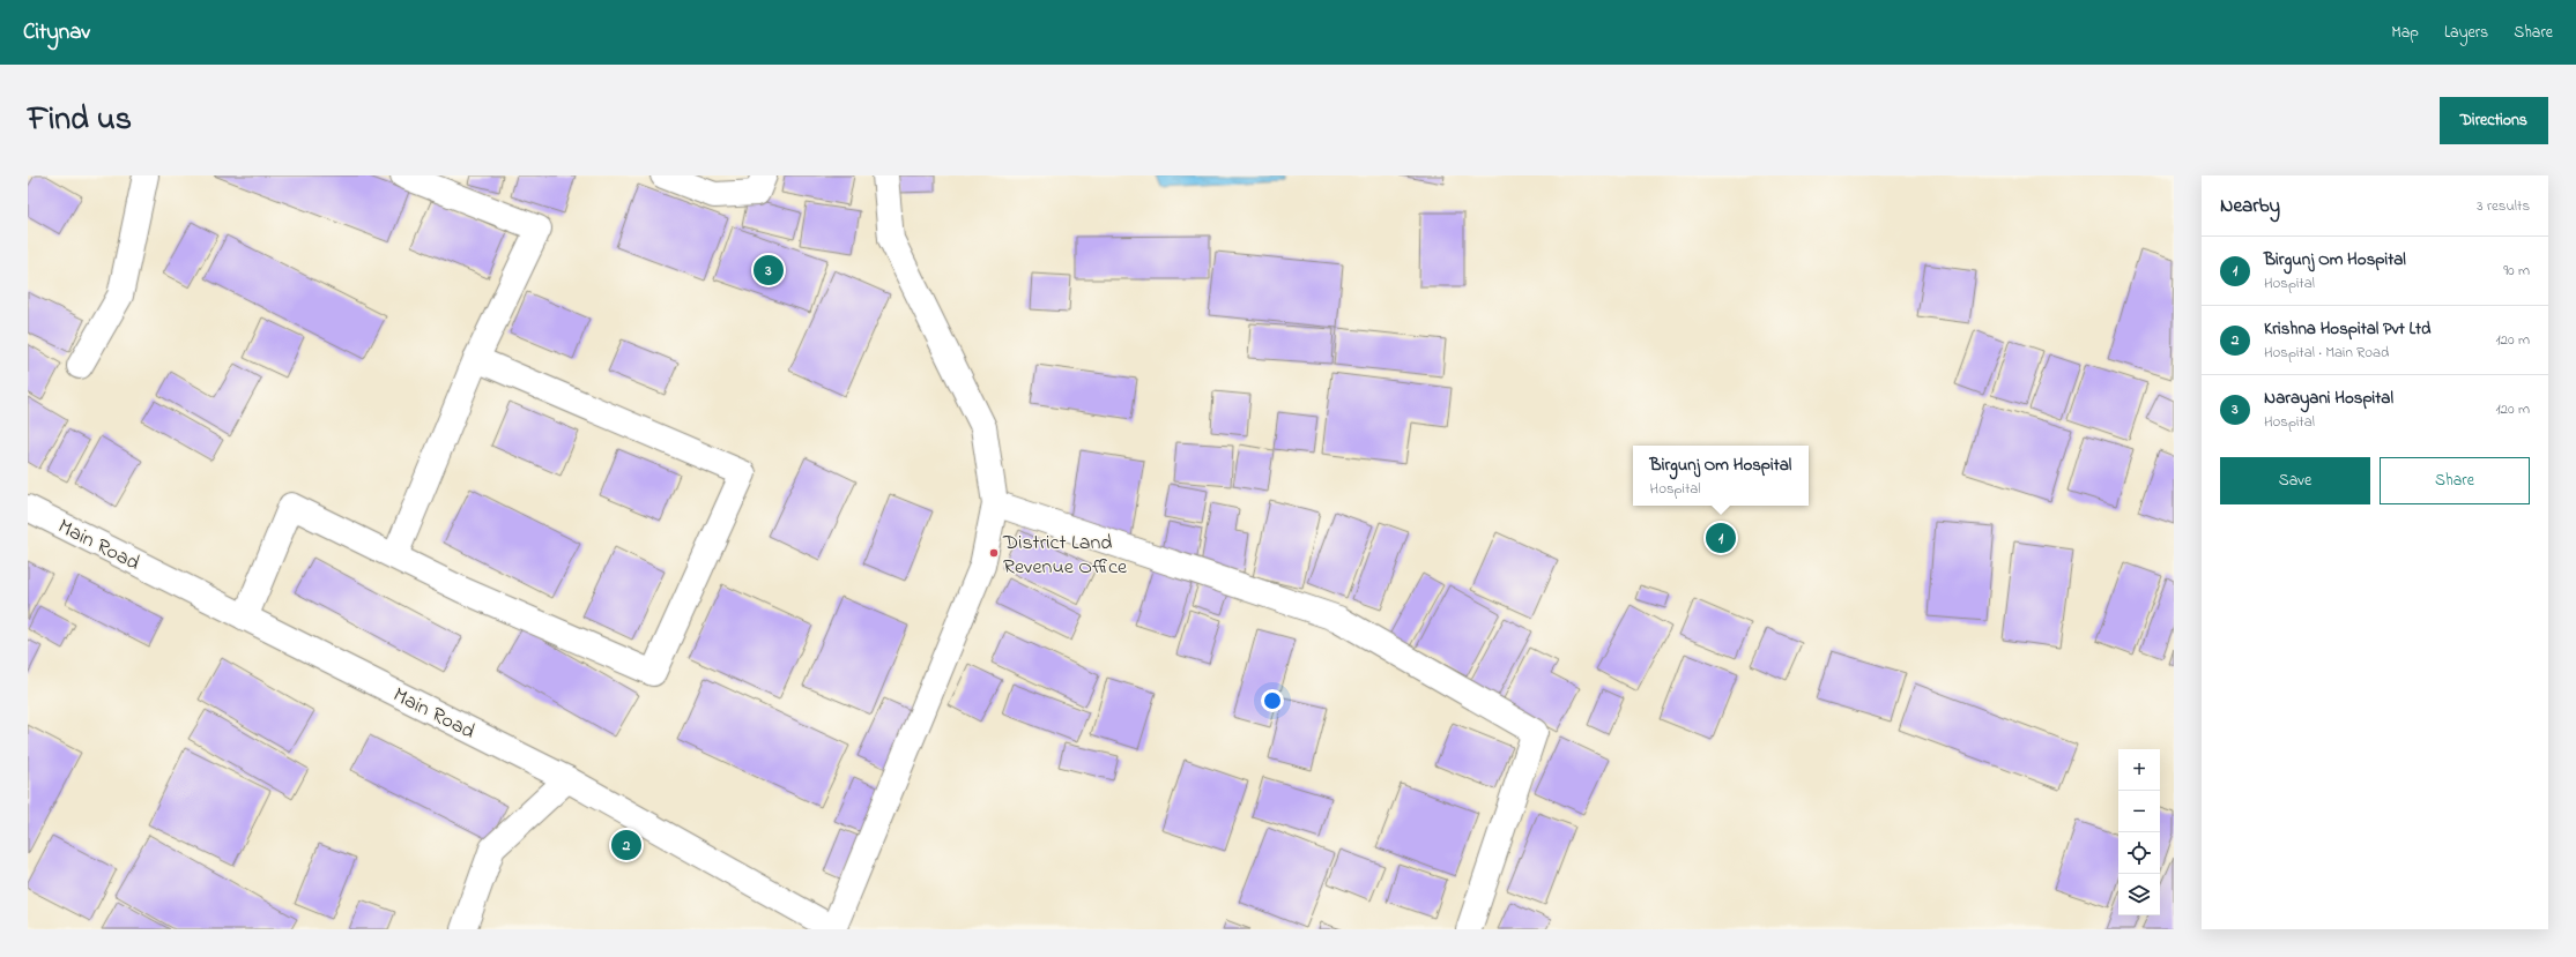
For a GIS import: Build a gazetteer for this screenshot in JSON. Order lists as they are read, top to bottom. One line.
{"streets":{"street":["Main Road"]},"places":["District Land Revenue Office"],"page":{"header":"Citynav","nav":["Map","Layers","Share"],"title":"Find us","buttons":["Directions",["Save","Share"]],"heading":["Nearby","3 results"],"list":[{"mark":"1","name":"Birgunj Om Hospital","note":"Hospital","value":"90 m"},{"mark":"2","name":"Krishna Hospital Pvt Ltd","note":"Hospital · Main Road","value":"120 m"},{"mark":"3","name":"Narayani Hospital","note":"Hospital","value":"120 m"}],"pins":["3","1","2"],"popup":["Birgunj Om Hospital","Hospital"],"map_buttons":["+","−"]}}
